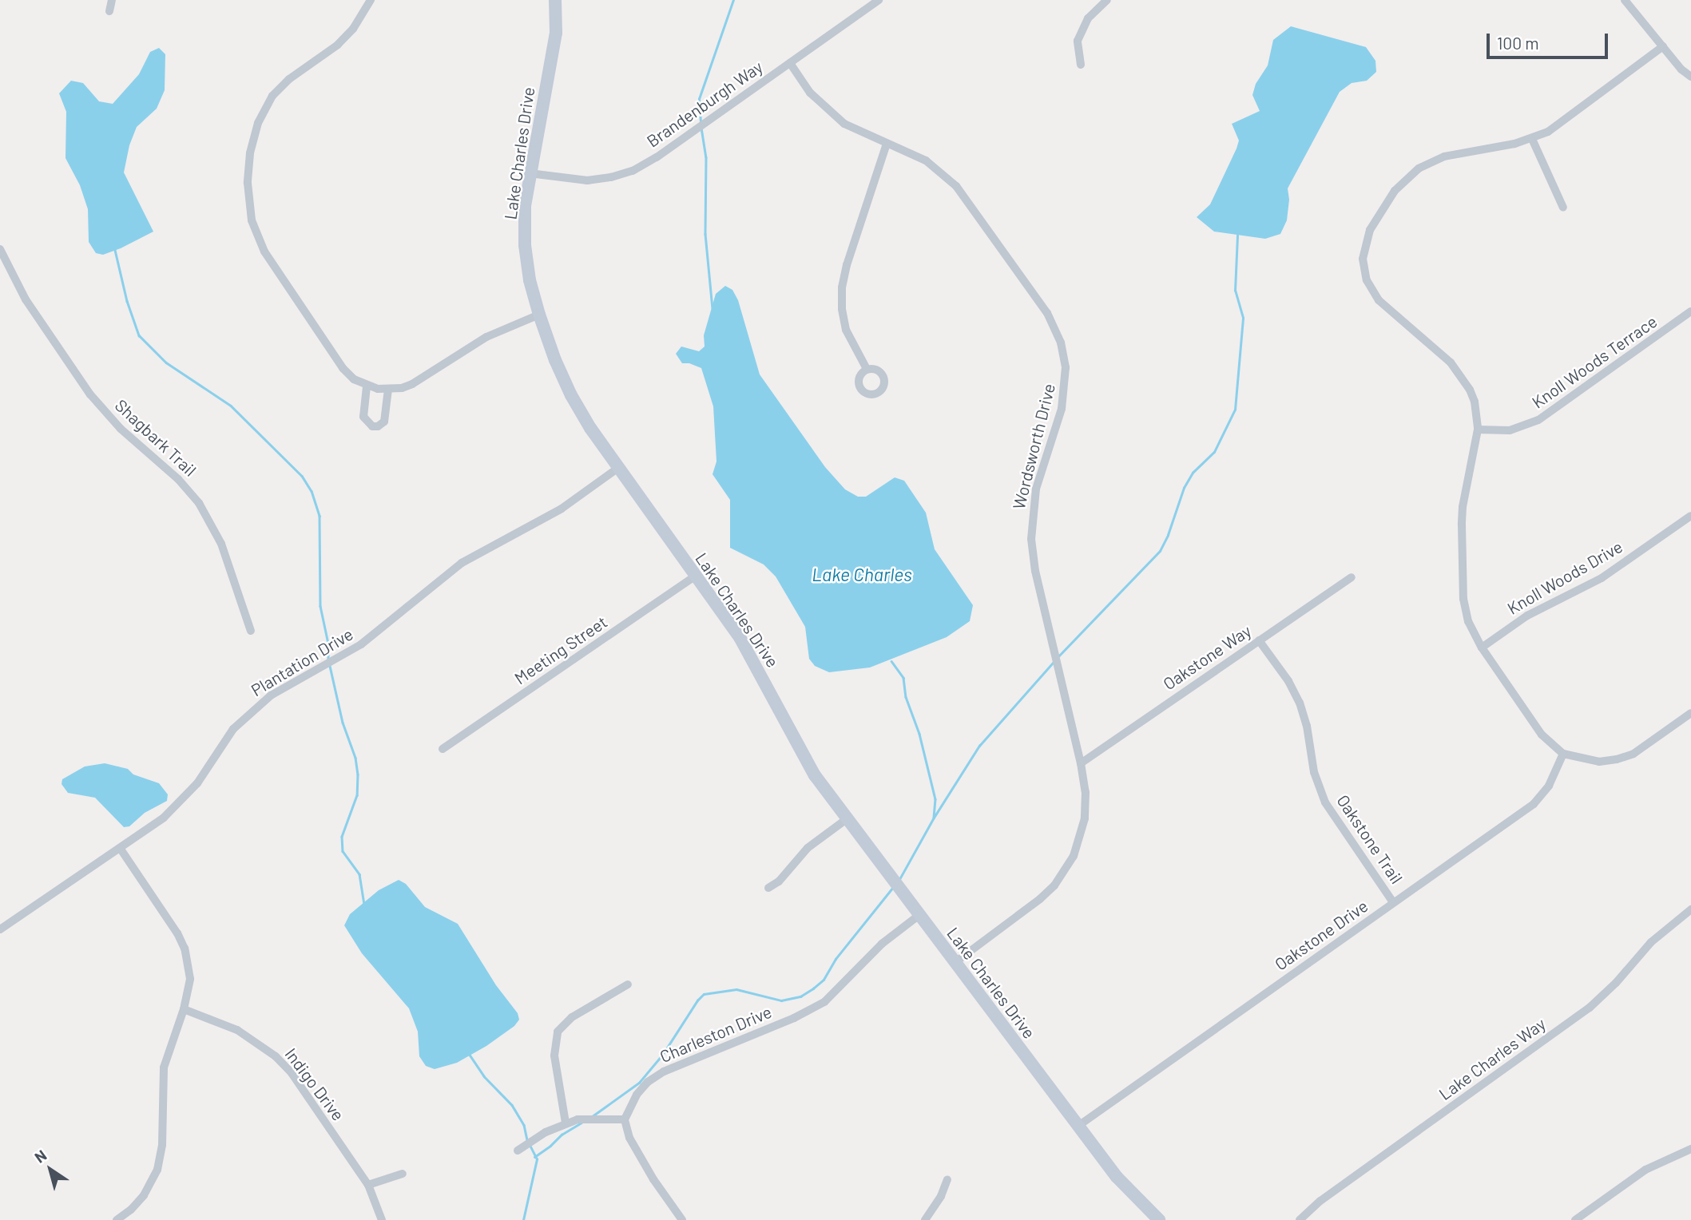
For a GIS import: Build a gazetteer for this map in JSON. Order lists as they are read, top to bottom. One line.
{"streets":{"street":["Brandenburgh Way","Lake Charles Drive","Knoll Woods Terrace","Shagbark Trail","Wordsworth Drive","Knoll Woods Drive","Meeting Street","Oakstone Way","Plantation Drive","Oakstone Trail","Oakstone Drive","Charleston Drive","Lake Charles Way","Indigo Drive"]},"crossings":[["Brandenburgh Way","Lake Charles Drive"],["Brandenburgh Way","Wordsworth Drive"],["Lake Charles Drive","Wordsworth Drive"],["Lake Charles Drive","Meeting Street"],["Lake Charles Drive","Plantation Drive"],["Lake Charles Drive","Oakstone Drive"],["Lake Charles Drive","Charleston Drive"],["Wordsworth Drive","Oakstone Way"],["Oakstone Way","Oakstone Trail"],["Oakstone Trail","Oakstone Drive"]],"water":["Lake Charles"],"scale_bar":"100 m","north":"top left"}
